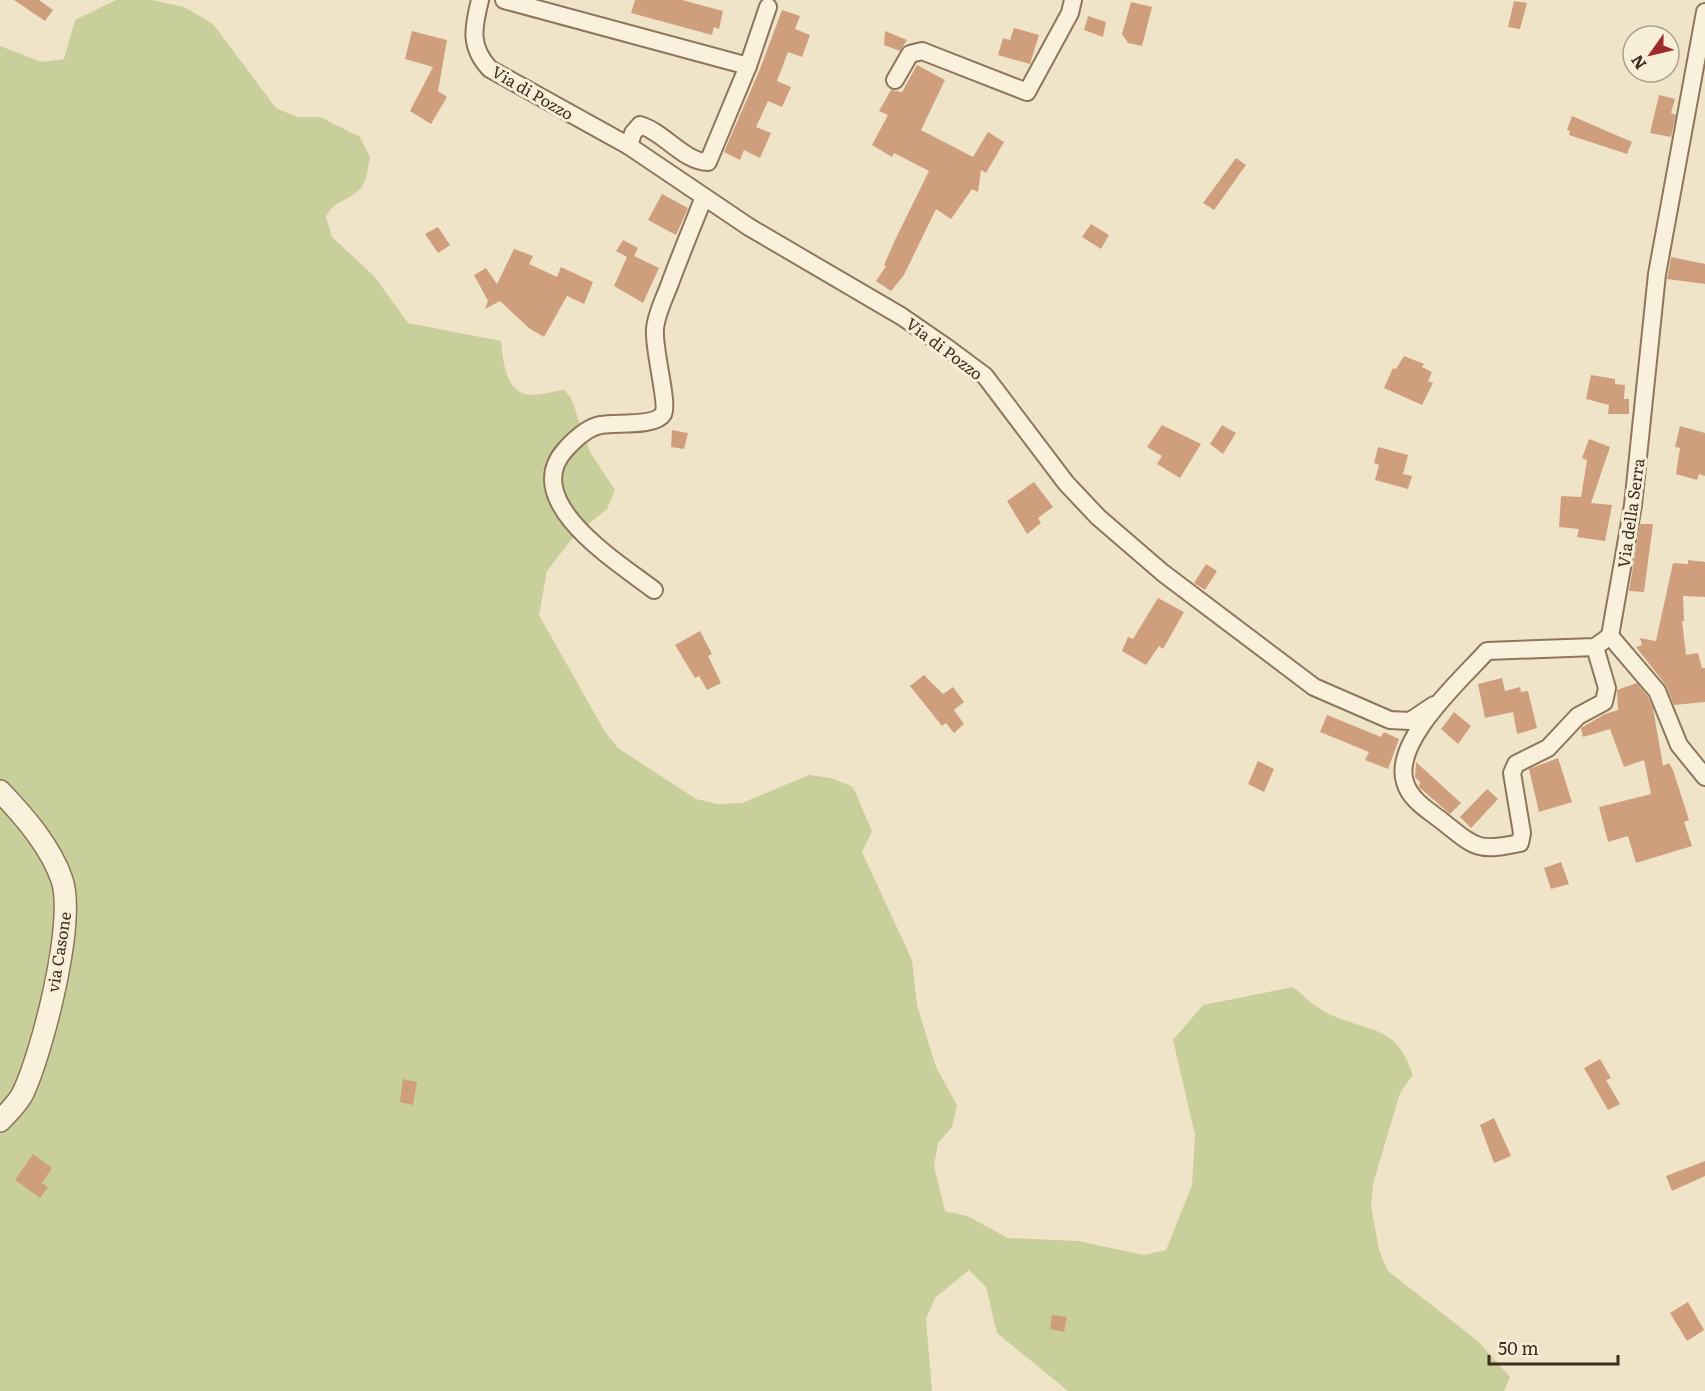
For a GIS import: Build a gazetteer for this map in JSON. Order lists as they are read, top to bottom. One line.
{"streets":{"street":["Via di Pozzo","Via della Serra","via Casone"]},"scale_bar":"50 m","north":"bottom left"}
